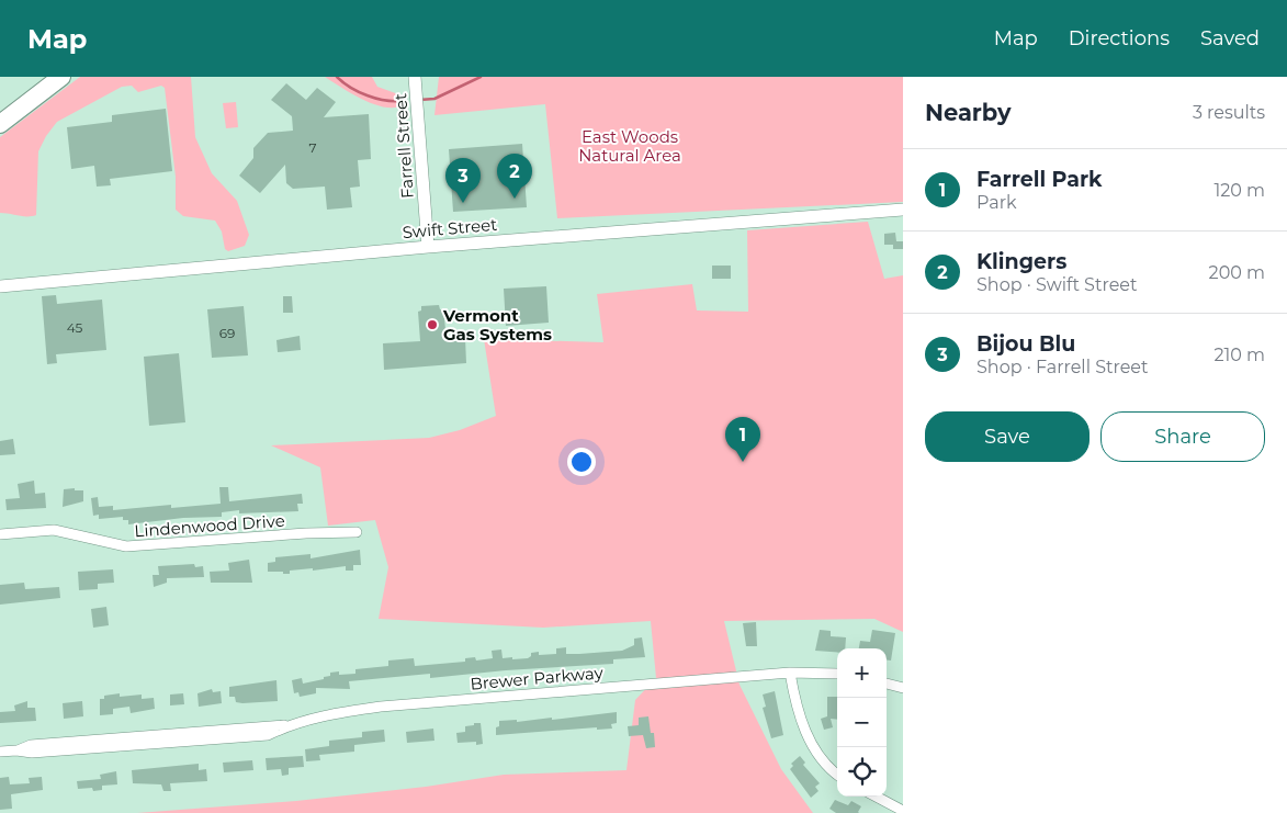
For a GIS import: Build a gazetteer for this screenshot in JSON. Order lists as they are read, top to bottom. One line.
{"streets":{"street":["Farrell Street","Swift Street","Lindenwood Drive","Brewer Parkway"]},"crossings":[["Farrell Street","Swift Street"]],"parks":["East Woods Natural Area"],"places":["Vermont Gas Systems"],"house_numbers":["7","45","69"],"page":{"header":"Map","nav":["Map","Directions","Saved"],"heading":["Nearby","3 results"],"list":[{"mark":"1","name":"Farrell Park","note":"Park","value":"120 m"},{"mark":"2","name":"Klingers","note":"Shop · Swift Street","value":"200 m"},{"mark":"3","name":"Bijou Blu","note":"Shop · Farrell Street","value":"210 m"}],"pins":["2","3","1"],"buttons":["Save","Share"],"map_buttons":["+","−"]}}
